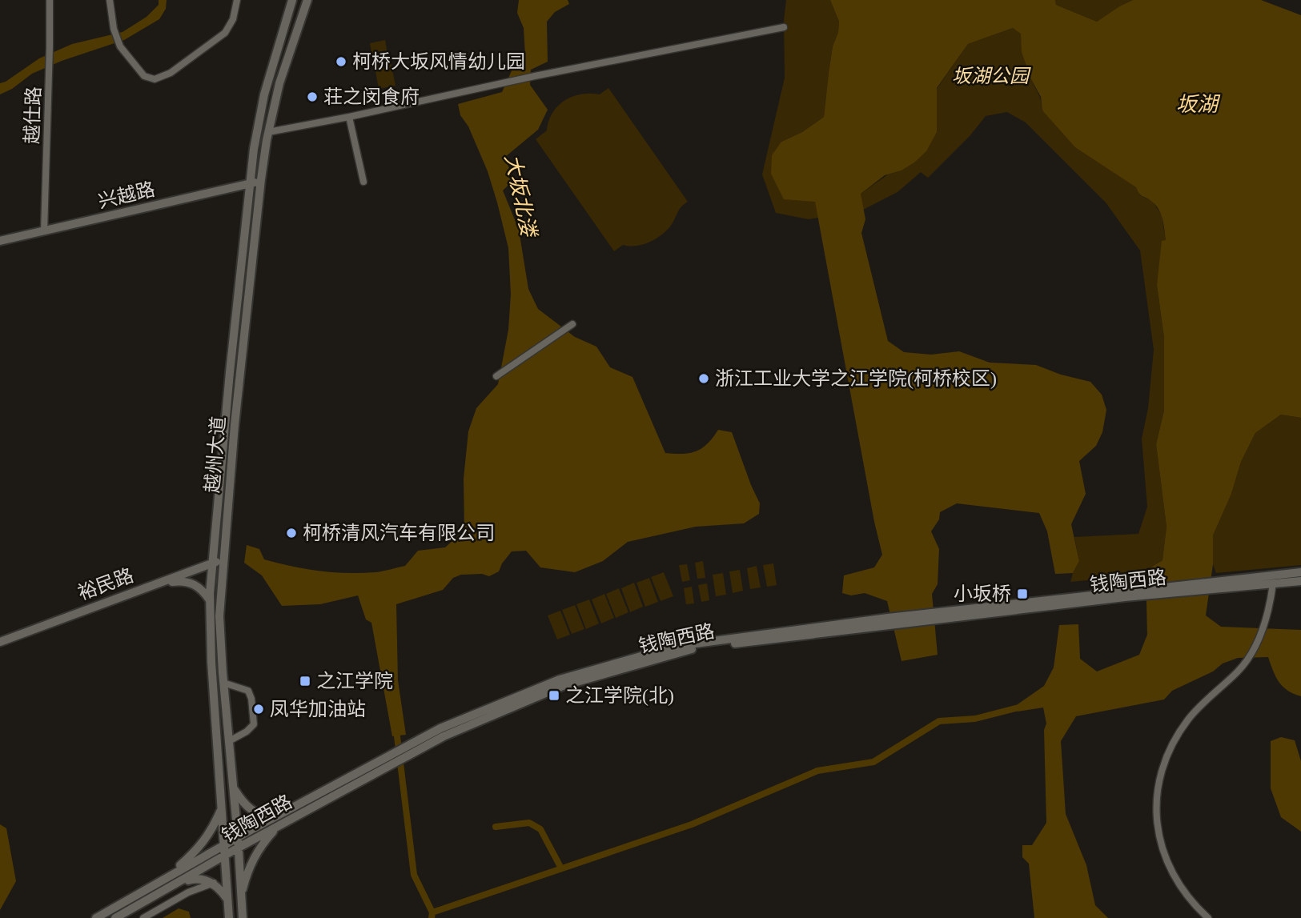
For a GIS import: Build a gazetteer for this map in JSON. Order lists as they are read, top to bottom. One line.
{"streets":{"street":["越仕路","兴越路","越州大道","钱陶西路","裕民路"]},"crossings":[["越仕路","兴越路"],["兴越路","越州大道"],["越州大道","钱陶西路"],["越州大道","裕民路"]],"water":["坂湖","大坂北溇"],"parks":["坂湖公园"],"places":{"other":["柯桥大坂风情幼儿园","荘之闵食府","浙江工业大学之江学院(柯桥校区)","柯桥清风汽车有限公司","凤华加油站"],"transit":["小坂桥","之江学院","之江学院(北)"]}}
